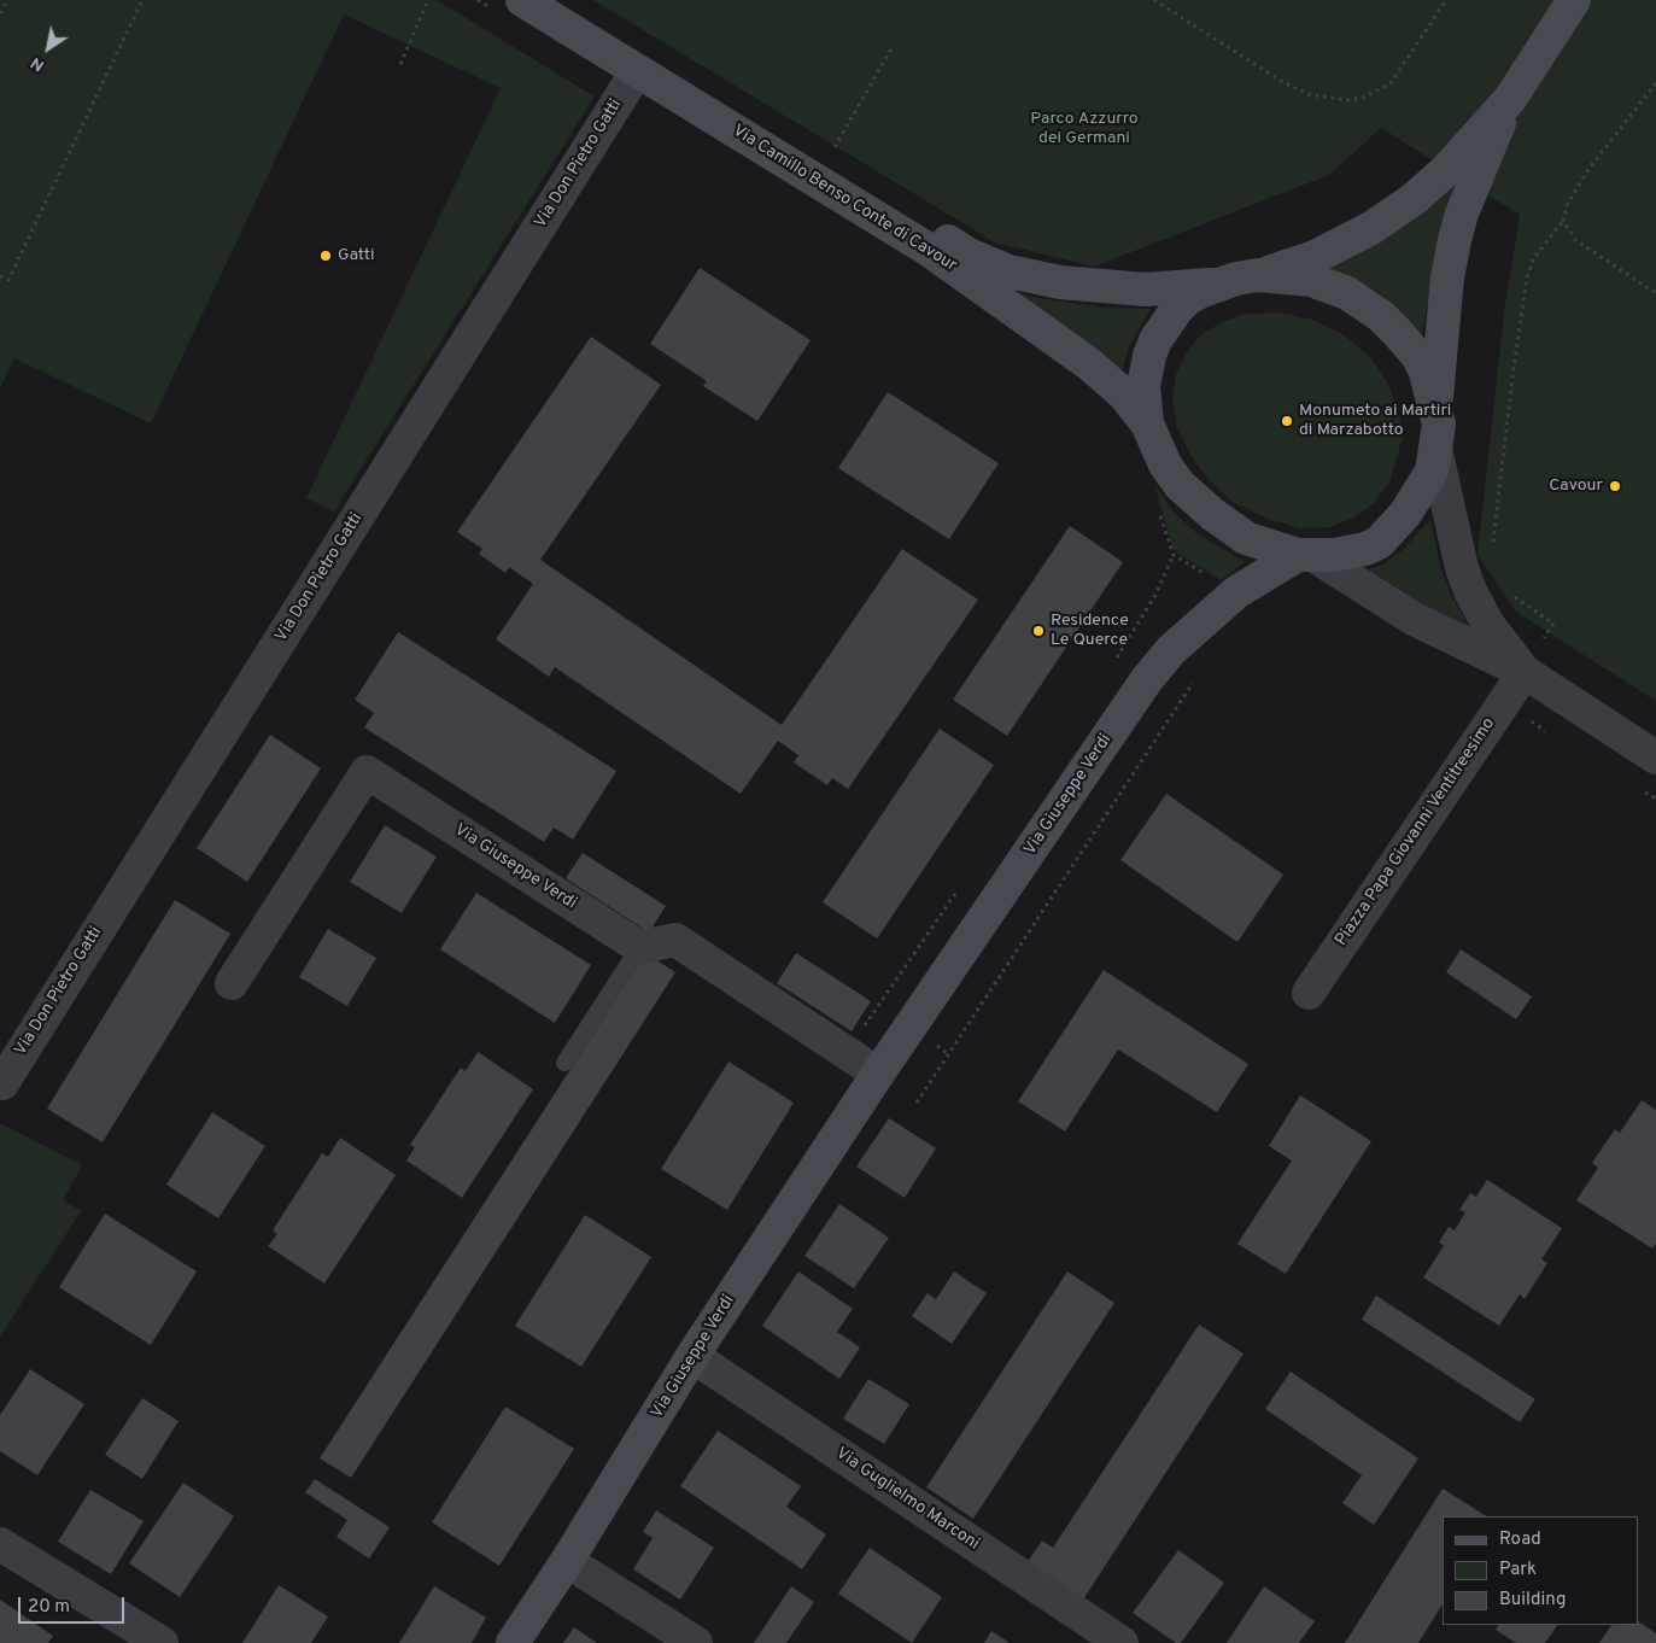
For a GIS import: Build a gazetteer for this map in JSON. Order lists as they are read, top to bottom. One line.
{"streets":{"street":["Via Don Pietro Gatti","Via Camillo Benso Conte di Cavour","Via Giuseppe Verdi","Piazza Papa Giovanni Ventitreesimo","Via Guglielmo Marconi"]},"crossings":[["Via Don Pietro Gatti","Via Camillo Benso Conte di Cavour"],["Via Giuseppe Verdi","Via Guglielmo Marconi"]],"parks":["Parco Azzurro dei Germani"],"places":["Gatti","Monumeto ai Martiri di Marzabotto","Cavour","Residence Le Querce"],"legend":["Road","Park","Building"],"scale_bar":"20 m","north":"bottom left"}
